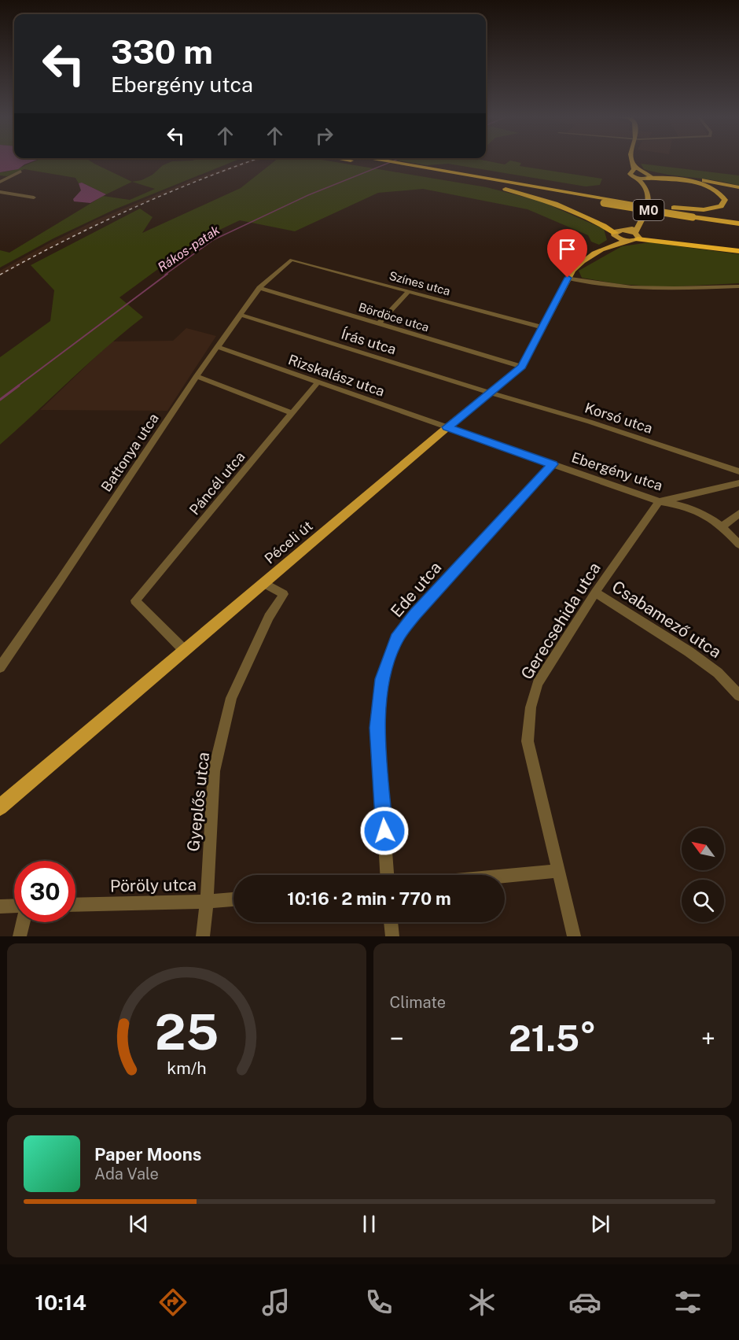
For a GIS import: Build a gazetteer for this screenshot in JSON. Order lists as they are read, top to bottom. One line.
{"streets":{"highway":["M0"],"main road":["Péceli út"],"street":["Színes utca","Bördöce utca","Írás utca","Rizskalász utca","Korsó utca","Battonya utca","Ebergény utca","Páncél utca","Ede utca","Csabamező utca","Gerecsehida utca","Gyeplős utca","Pöröly utca"]},"crossings":[["Színes utca","Battonya utca"],["Színes utca","Péceli út"],["Bördöce utca","Battonya utca"],["Bördöce utca","Péceli út"],["Írás utca","Korsó utca"],["Írás utca","Battonya utca"],["Írás utca","Péceli út"],["Rizskalász utca","Battonya utca"],["Rizskalász utca","Ebergény utca"],["Rizskalász utca","Páncél utca"],["Rizskalász utca","Péceli út"],["Korsó utca","Péceli út"],["Ebergény utca","Péceli út"],["Ebergény utca","Ede utca"],["Ebergény utca","Gerecsehida utca"],["Páncél utca","Péceli út"],["Péceli út","Gyeplős utca"],["Csabamező utca","Gerecsehida utca"],["Gyeplős utca","Pöröly utca"]],"water":["Rákos-patak"],"north":"top left","page":{"turn":["330 m","Ebergény utca"],"limit":"30","trip":"10:16 · 2 min · 770 m","tile":"Climate","heat":["−","21.5°","+"],"song":["Paper Moons","Ada Vale"],"tabs":"10:14","gauge":["25","km/h"]}}
